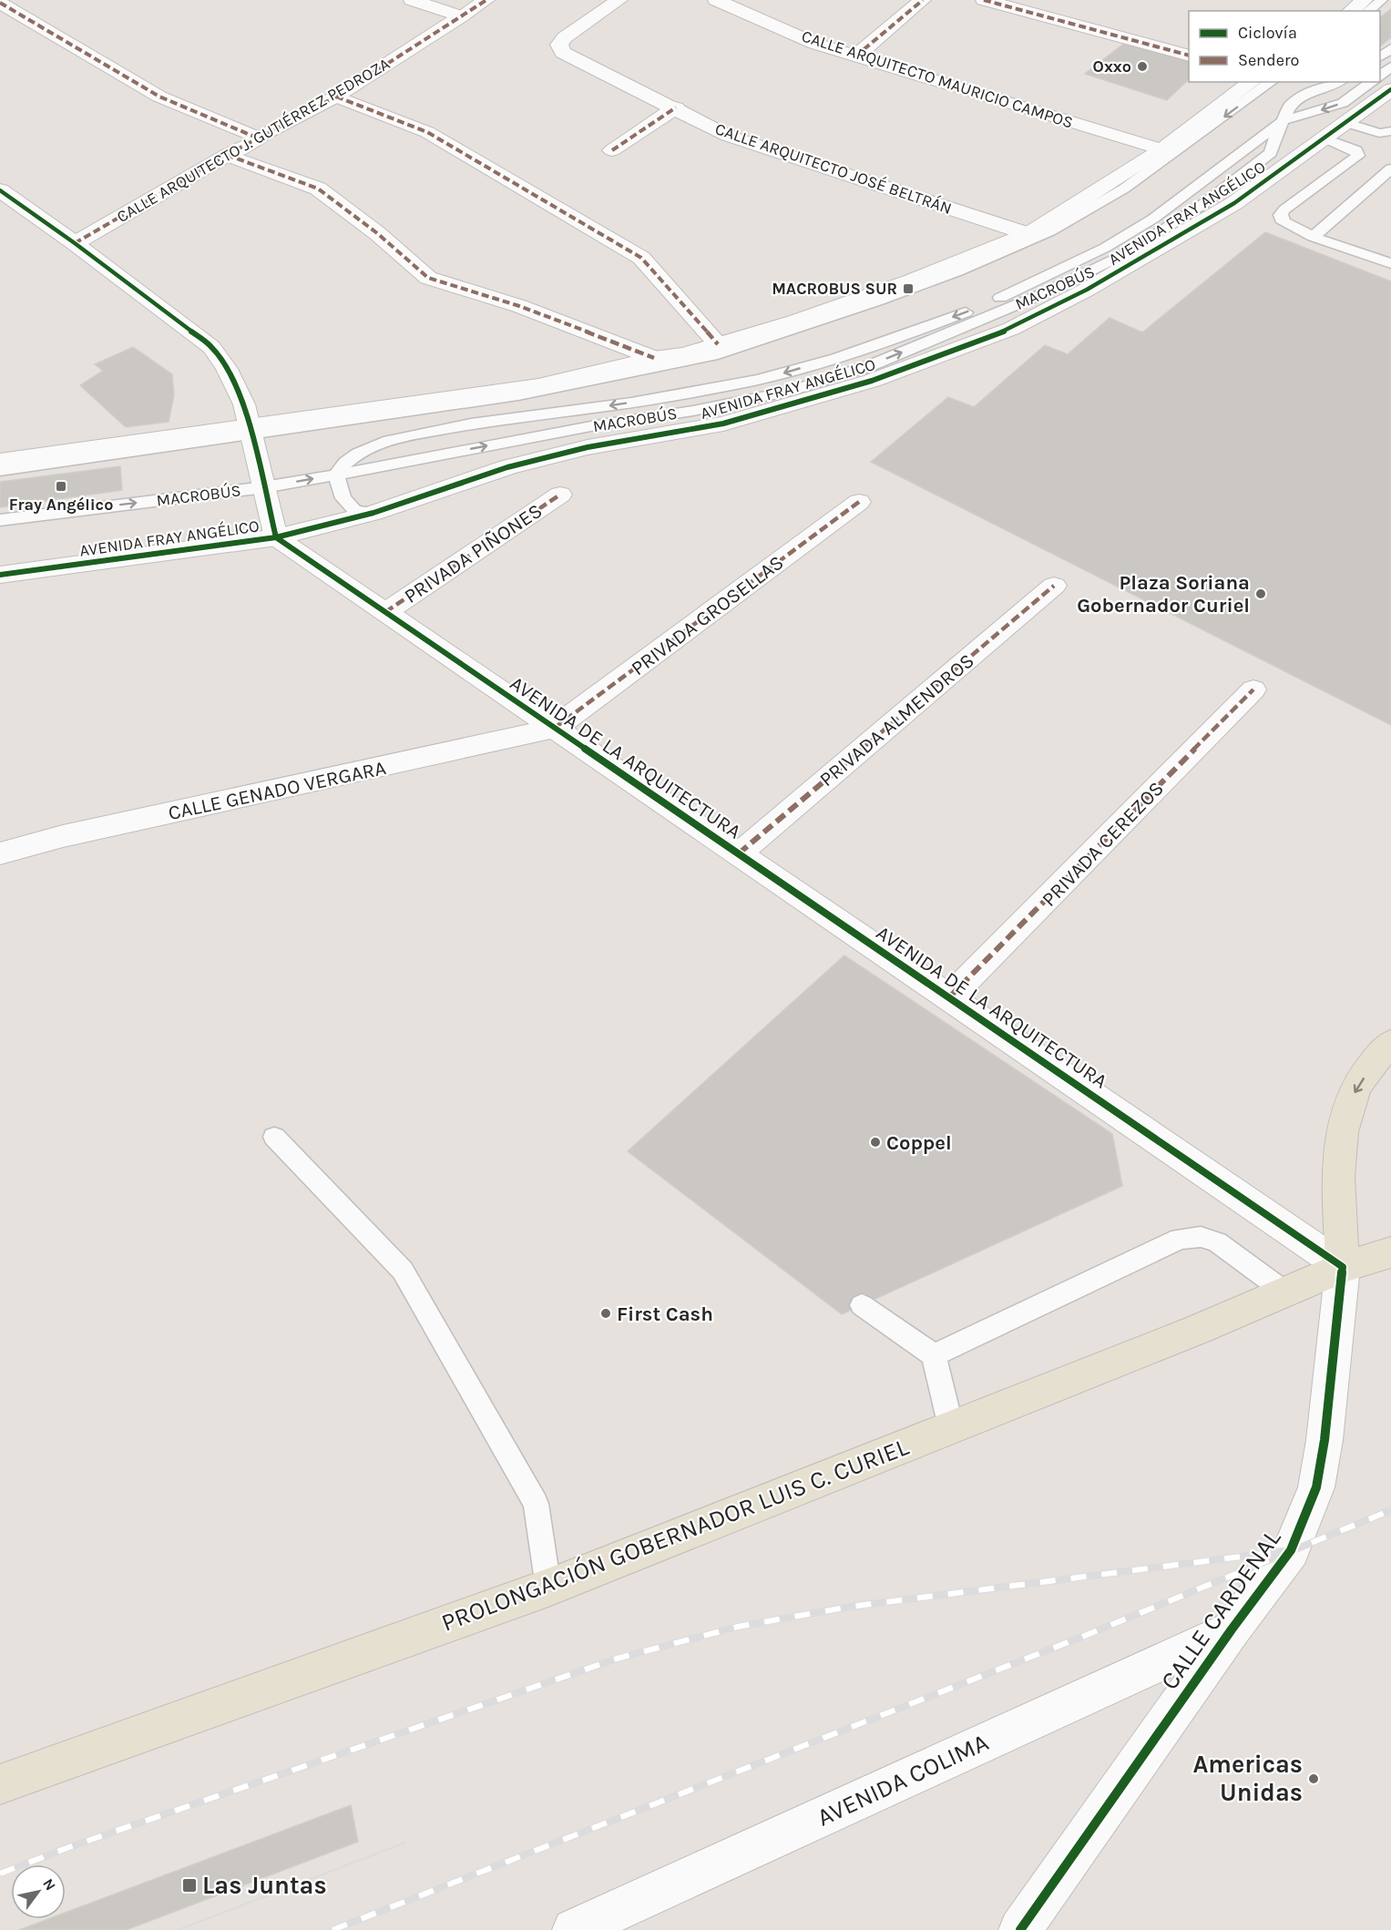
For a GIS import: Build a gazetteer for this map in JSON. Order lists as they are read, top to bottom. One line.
{"streets":{"main road":["PROLONGACIÓN GOBERNADOR LUIS C. CURIEL"],"street":["CALLE ARQUITECTO MAURICIO CAMPOS","CALLE ARQUITECTO J. GUTIÉRREZ PEDROZA","CALLE ARQUITECTO JOSÉ BELTRÁN","AVENIDA FRAY ANGÉLICO","PRIVADA PIÑONES","PRIVADA GROSELLAS","PRIVADA ALMENDROS","AVENIDA DE LA ARQUITECTURA","CALLE GENADO VERGARA","PRIVADA CEREZOS","CALLE CARDENAL","AVENIDA COLIMA"],"lane":["MACROBÚS"]},"crossings":[["AVENIDA FRAY ANGÉLICO","AVENIDA DE LA ARQUITECTURA"],["PRIVADA PIÑONES","AVENIDA DE LA ARQUITECTURA"],["PRIVADA GROSELLAS","AVENIDA DE LA ARQUITECTURA"],["PRIVADA GROSELLAS","CALLE GENADO VERGARA"],["PRIVADA ALMENDROS","AVENIDA DE LA ARQUITECTURA"],["AVENIDA DE LA ARQUITECTURA","CALLE GENADO VERGARA"],["AVENIDA DE LA ARQUITECTURA","PRIVADA CEREZOS"],["AVENIDA DE LA ARQUITECTURA","PROLONGACIÓN GOBERNADOR LUIS C. CURIEL"],["AVENIDA DE LA ARQUITECTURA","CALLE CARDENAL"],["PROLONGACIÓN GOBERNADOR LUIS C. CURIEL","CALLE CARDENAL"],["CALLE CARDENAL","AVENIDA COLIMA"]],"places":{"other":["Oxxo","Plaza Soriana Gobernador Curiel","Coppel","First Cash","Americas Unidas"],"transit":["MACROBUS SUR","Fray Angélico","Las Juntas"]},"legend":["Ciclovía","Sendero"],"north":"top right"}
